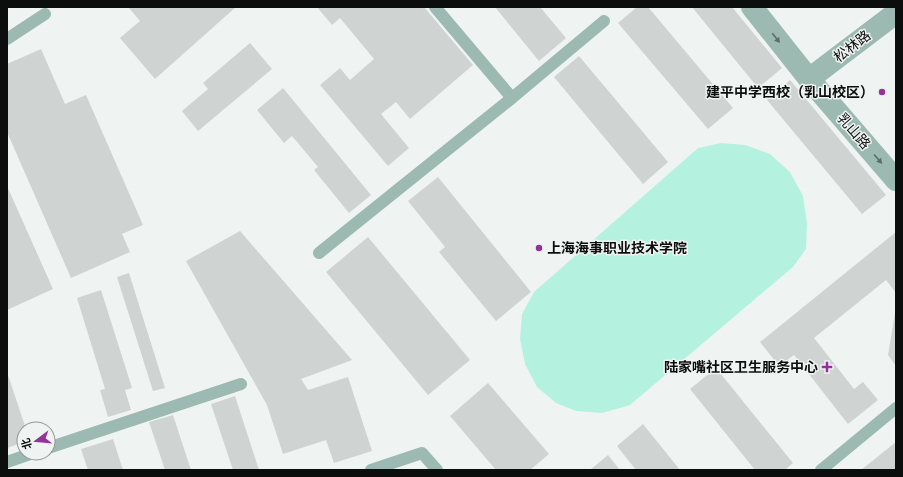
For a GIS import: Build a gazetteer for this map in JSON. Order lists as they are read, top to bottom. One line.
{"streets":{"street":["松林路","乳山路"]},"crossings":[["松林路","乳山路"]],"one_way":["乳山路"],"places":{"other":["建平中学西校（乳山校区）","上海海事职业技术学院"],"health":["陆家嘴社区卫生服务中心"]},"north":"left"}
